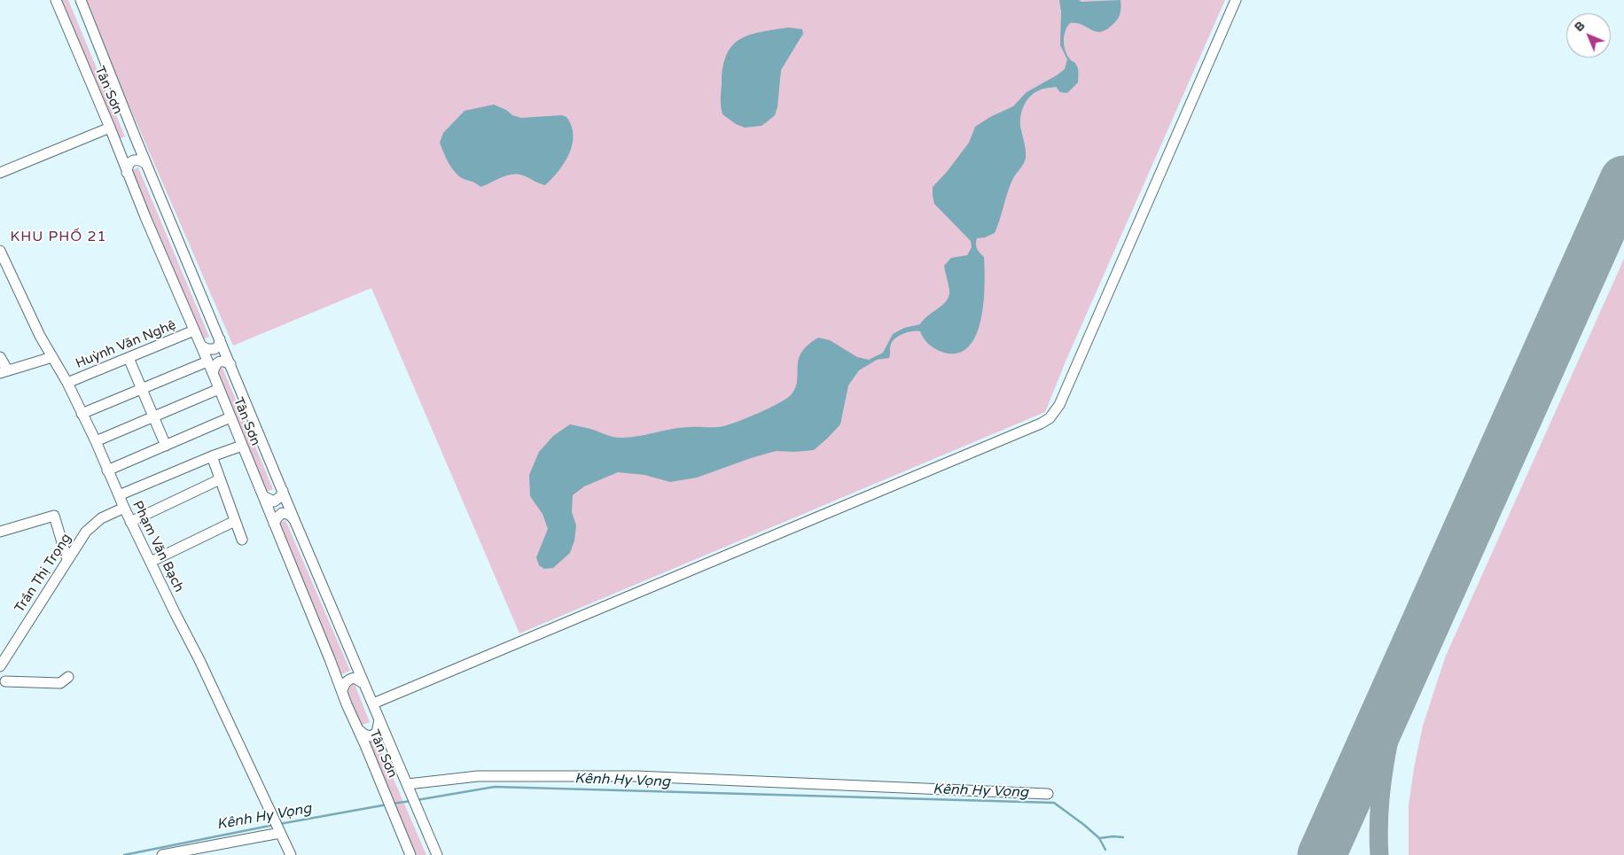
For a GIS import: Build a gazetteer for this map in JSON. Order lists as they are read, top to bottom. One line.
{"streets":{"street":["Tân Sơn","Huỳnh Văn Nghệ","Phạm Văn Bạch","Trần Thị Trọng"]},"crossings":[["Tân Sơn","Huỳnh Văn Nghệ"],["Huỳnh Văn Nghệ","Phạm Văn Bạch"],["Phạm Văn Bạch","Trần Thị Trọng"]],"districts":["KHU PHỐ 21"],"water":["Kênh Hy Vọng"],"north":"top left"}
